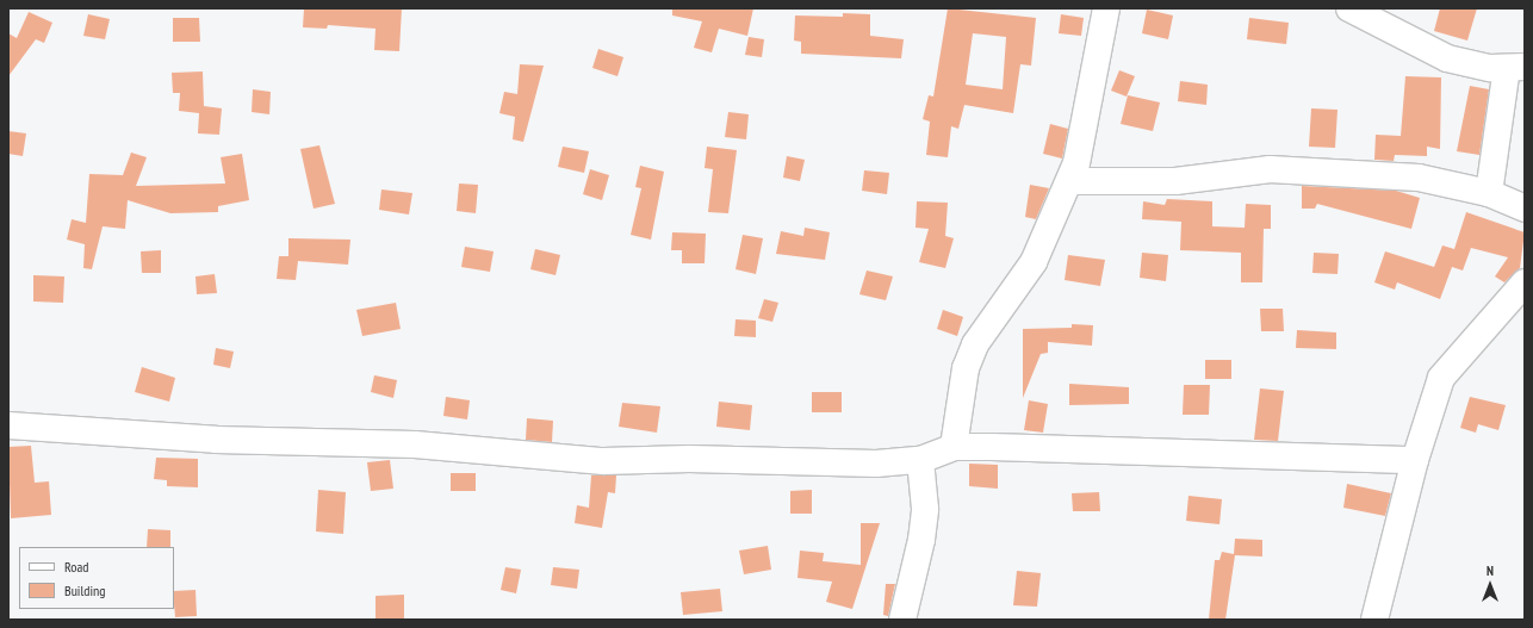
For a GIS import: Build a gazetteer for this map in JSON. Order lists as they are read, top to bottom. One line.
{"legend":["Road","Building"],"north":"top"}
